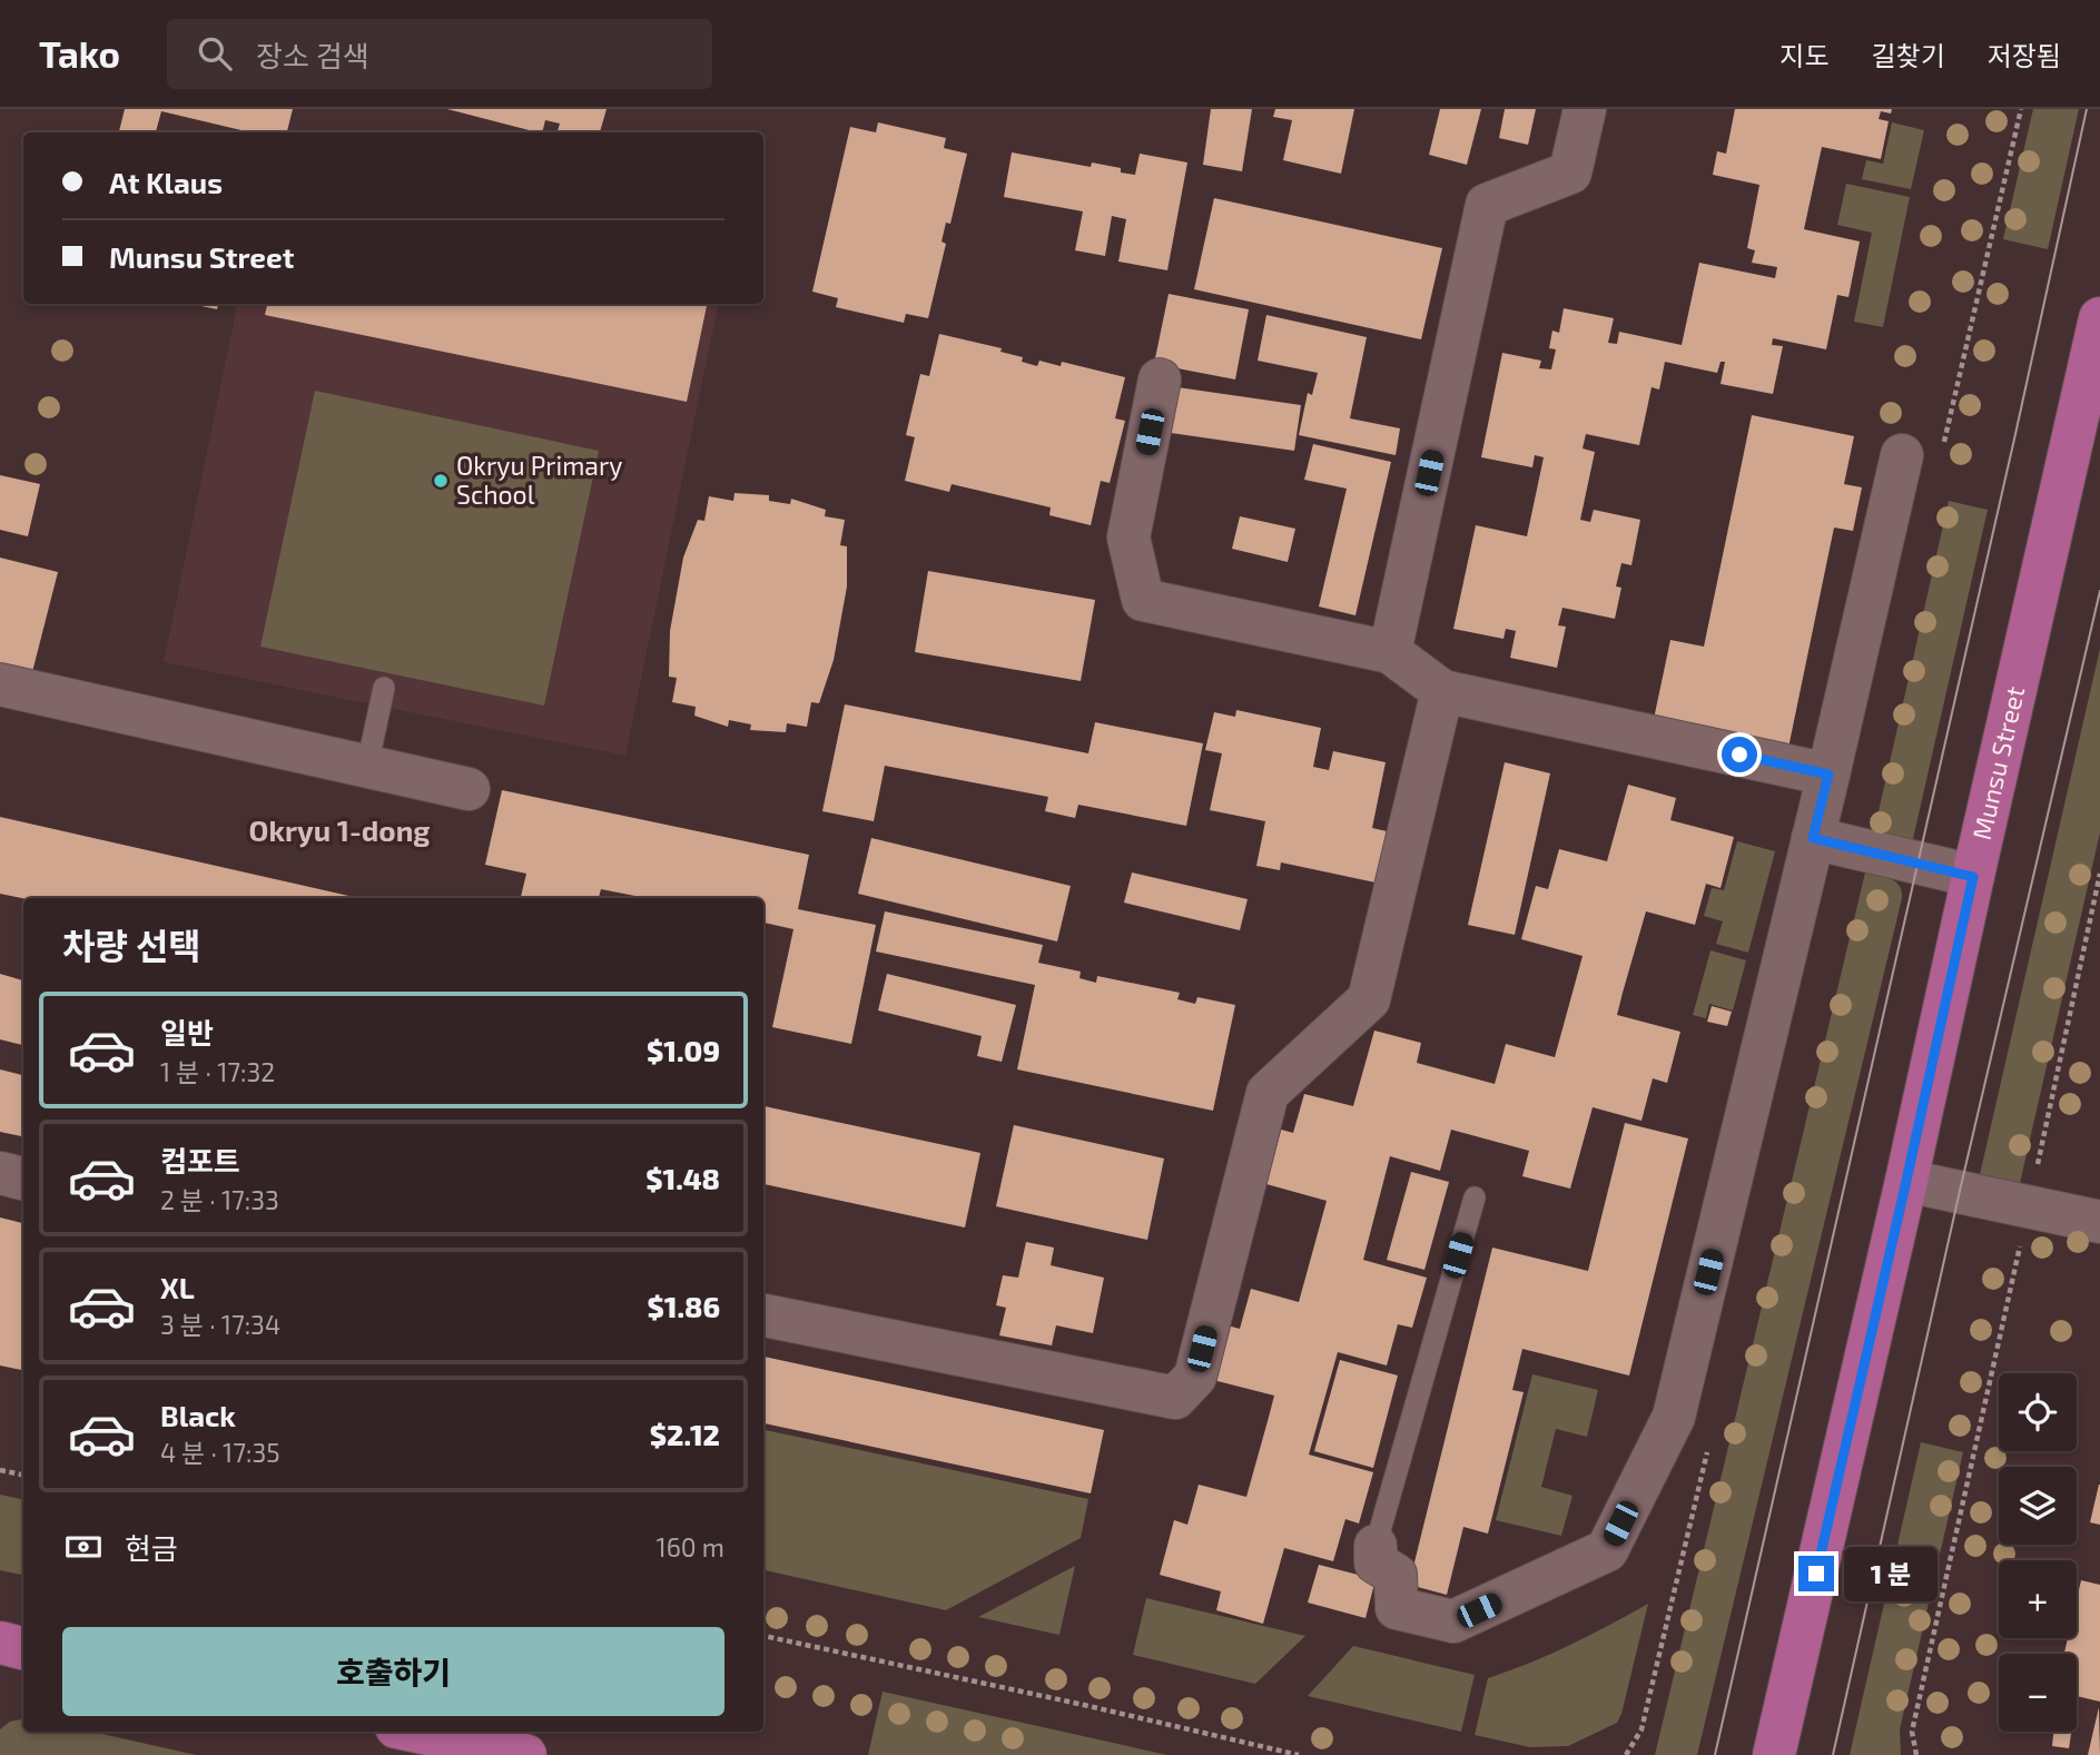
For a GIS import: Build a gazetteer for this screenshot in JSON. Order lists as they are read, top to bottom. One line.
{"streets":{"main road":["Munsu Street"]},"districts":["Okryu 1-dong"],"places":["Okryu Primary School"],"page":{"header":"Tako","search":"장소 검색","nav":["지도","길찾기","저장됨"],"banner":["At Klaus","Munsu Street"],"heading":"차량 선택","list":[{"name":"일반","note":"1 분 · 17:32","value":"$1.09"},{"name":"컴포트","note":"2 분 · 17:33","value":"$1.48"},{"name":"XL","note":"3 분 · 17:34","value":"$1.86"},{"name":"Black","note":"4 분 · 17:35","value":"$2.12"}],"map_buttons":["+","−"],"pay":["현금","160 m"],"bubble":"1 분","buttons":"호출하기"}}
